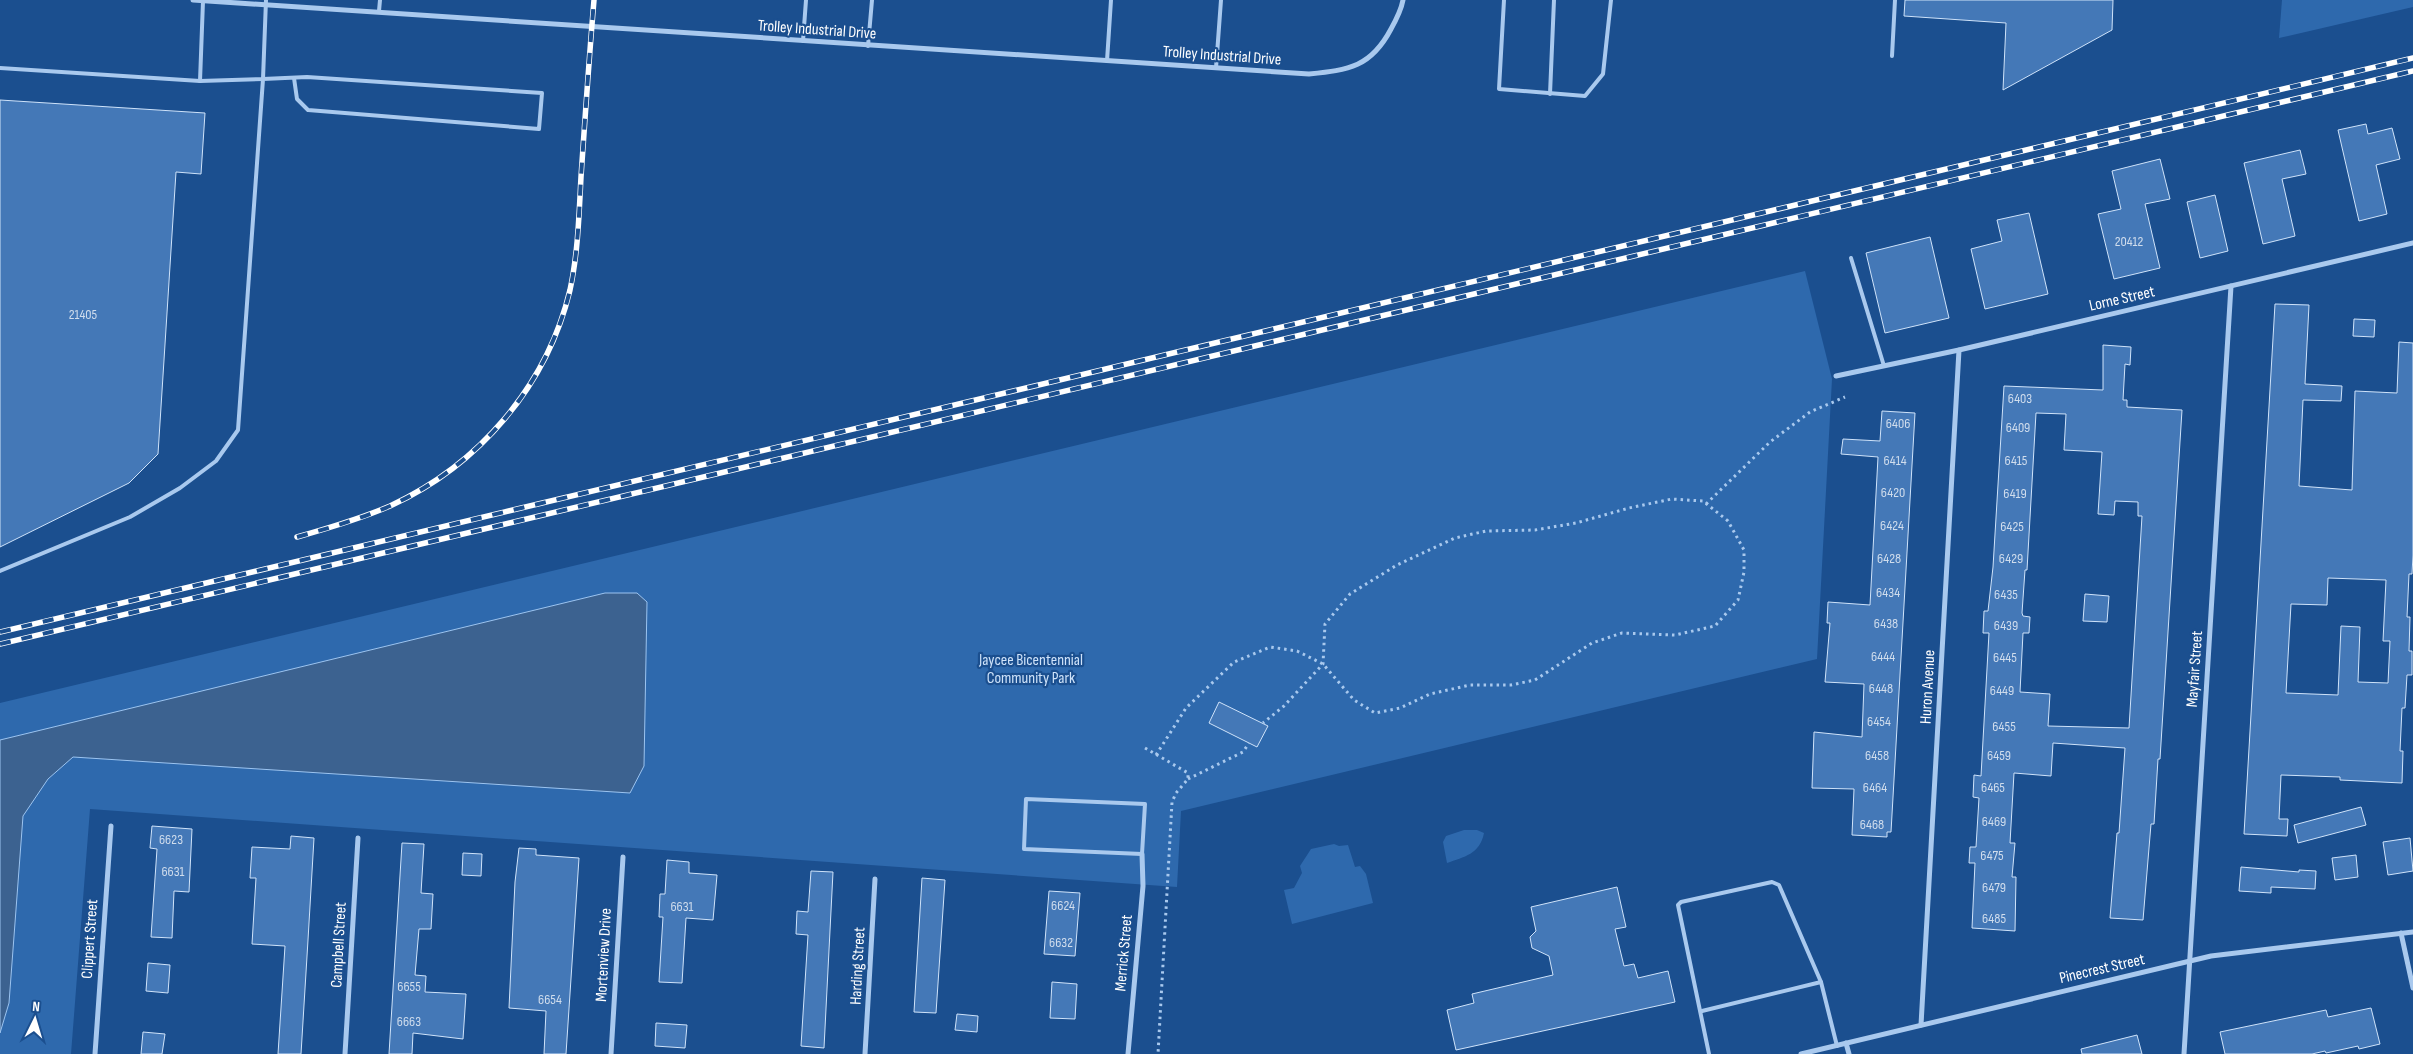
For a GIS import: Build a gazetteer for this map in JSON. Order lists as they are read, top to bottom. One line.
{"streets":{"street":["Trolley Industrial Drive","Lorne Street","Mayfair Street","Huron Avenue","Clippert Street","Campbell Street","Merrick Street","Mortenview Drive","Harding Street","Pinecrest Street"]},"crossings":[["Lorne Street","Mayfair Street"],["Lorne Street","Huron Avenue"],["Mayfair Street","Pinecrest Street"],["Huron Avenue","Pinecrest Street"]],"parks":["Jaycee Bicentennial Community Park"],"house_numbers":["20412","21405","6403","6406","6409","6414","6415","6420","6419","6424","6425","6428","6429","6434","6435","6438","6439","6444","6445","6448","6449","6454","6455","6458","6459","6464","6465","6469","6468","6623","6475","6631","6479","6624","6631","6485","6632","6655","6654","6663"],"north":"top"}
